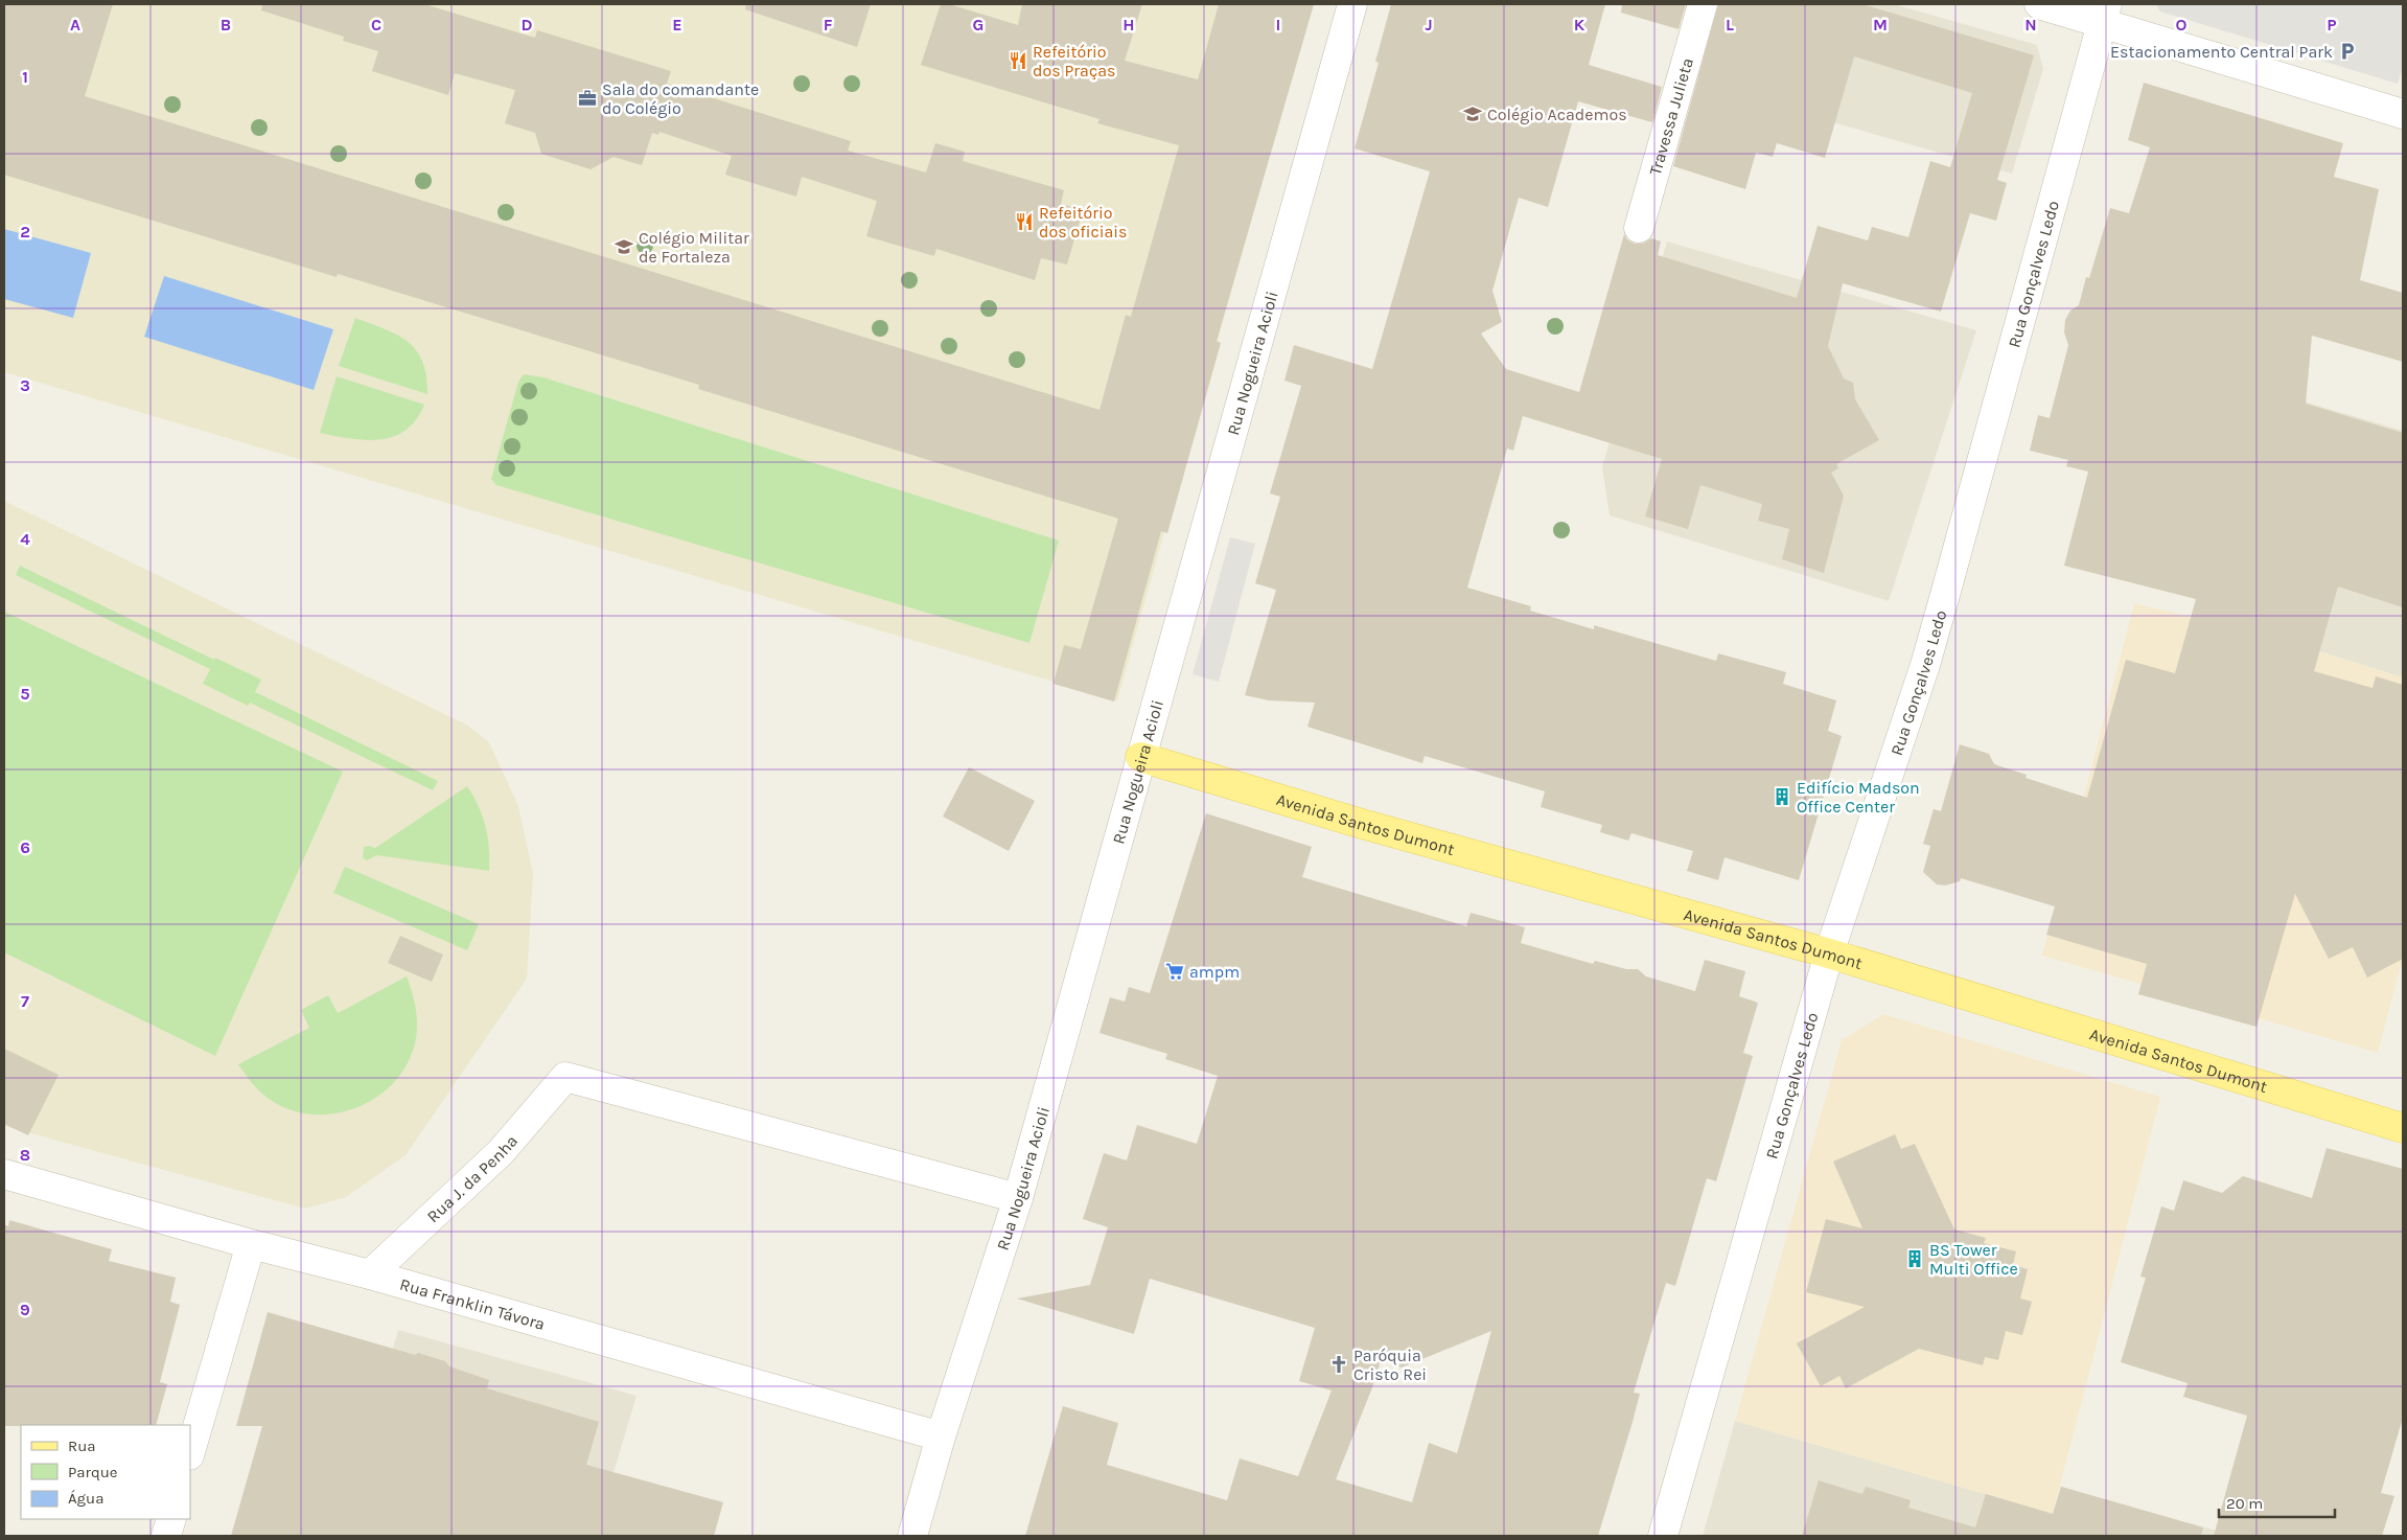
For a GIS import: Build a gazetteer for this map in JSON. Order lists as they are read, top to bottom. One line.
{"streets":{"main road":["Avenida Santos Dumont"],"street":["Travessa Julieta","Rua Gonçalves Ledo","Rua Nogueira Acioli","Rua J. da Penha","Rua Franklin Távora"]},"crossings":[["Rua Gonçalves Ledo","Avenida Santos Dumont"],["Rua Nogueira Acioli","Avenida Santos Dumont"],["Rua Nogueira Acioli","Rua J. da Penha"],["Rua Nogueira Acioli","Rua Franklin Távora"],["Rua J. da Penha","Rua Franklin Távora"]],"places":{"parking":["Estacionamento Central Park"],"restaurant":["Refeitório dos Praças","Refeitório dos oficiais"],"office":["Sala do comandante do Colégio"],"school or university":["Colégio Academos","Colégio Militar de Fortaleza"],"building":["Edifício Madson Office Center","BS Tower Multi Office"],"supermarket":["ampm"],"church":["Paróquia Cristo Rei"]},"legend":["Rua","Parque","Água"],"scale_bar":"20 m","grid":{"columns":["A","B","C","D","E","F","G","H","I","J","K","L","M","N","O","P"],"rows":["1","2","3","4","5","6","7","8","9"]}}
